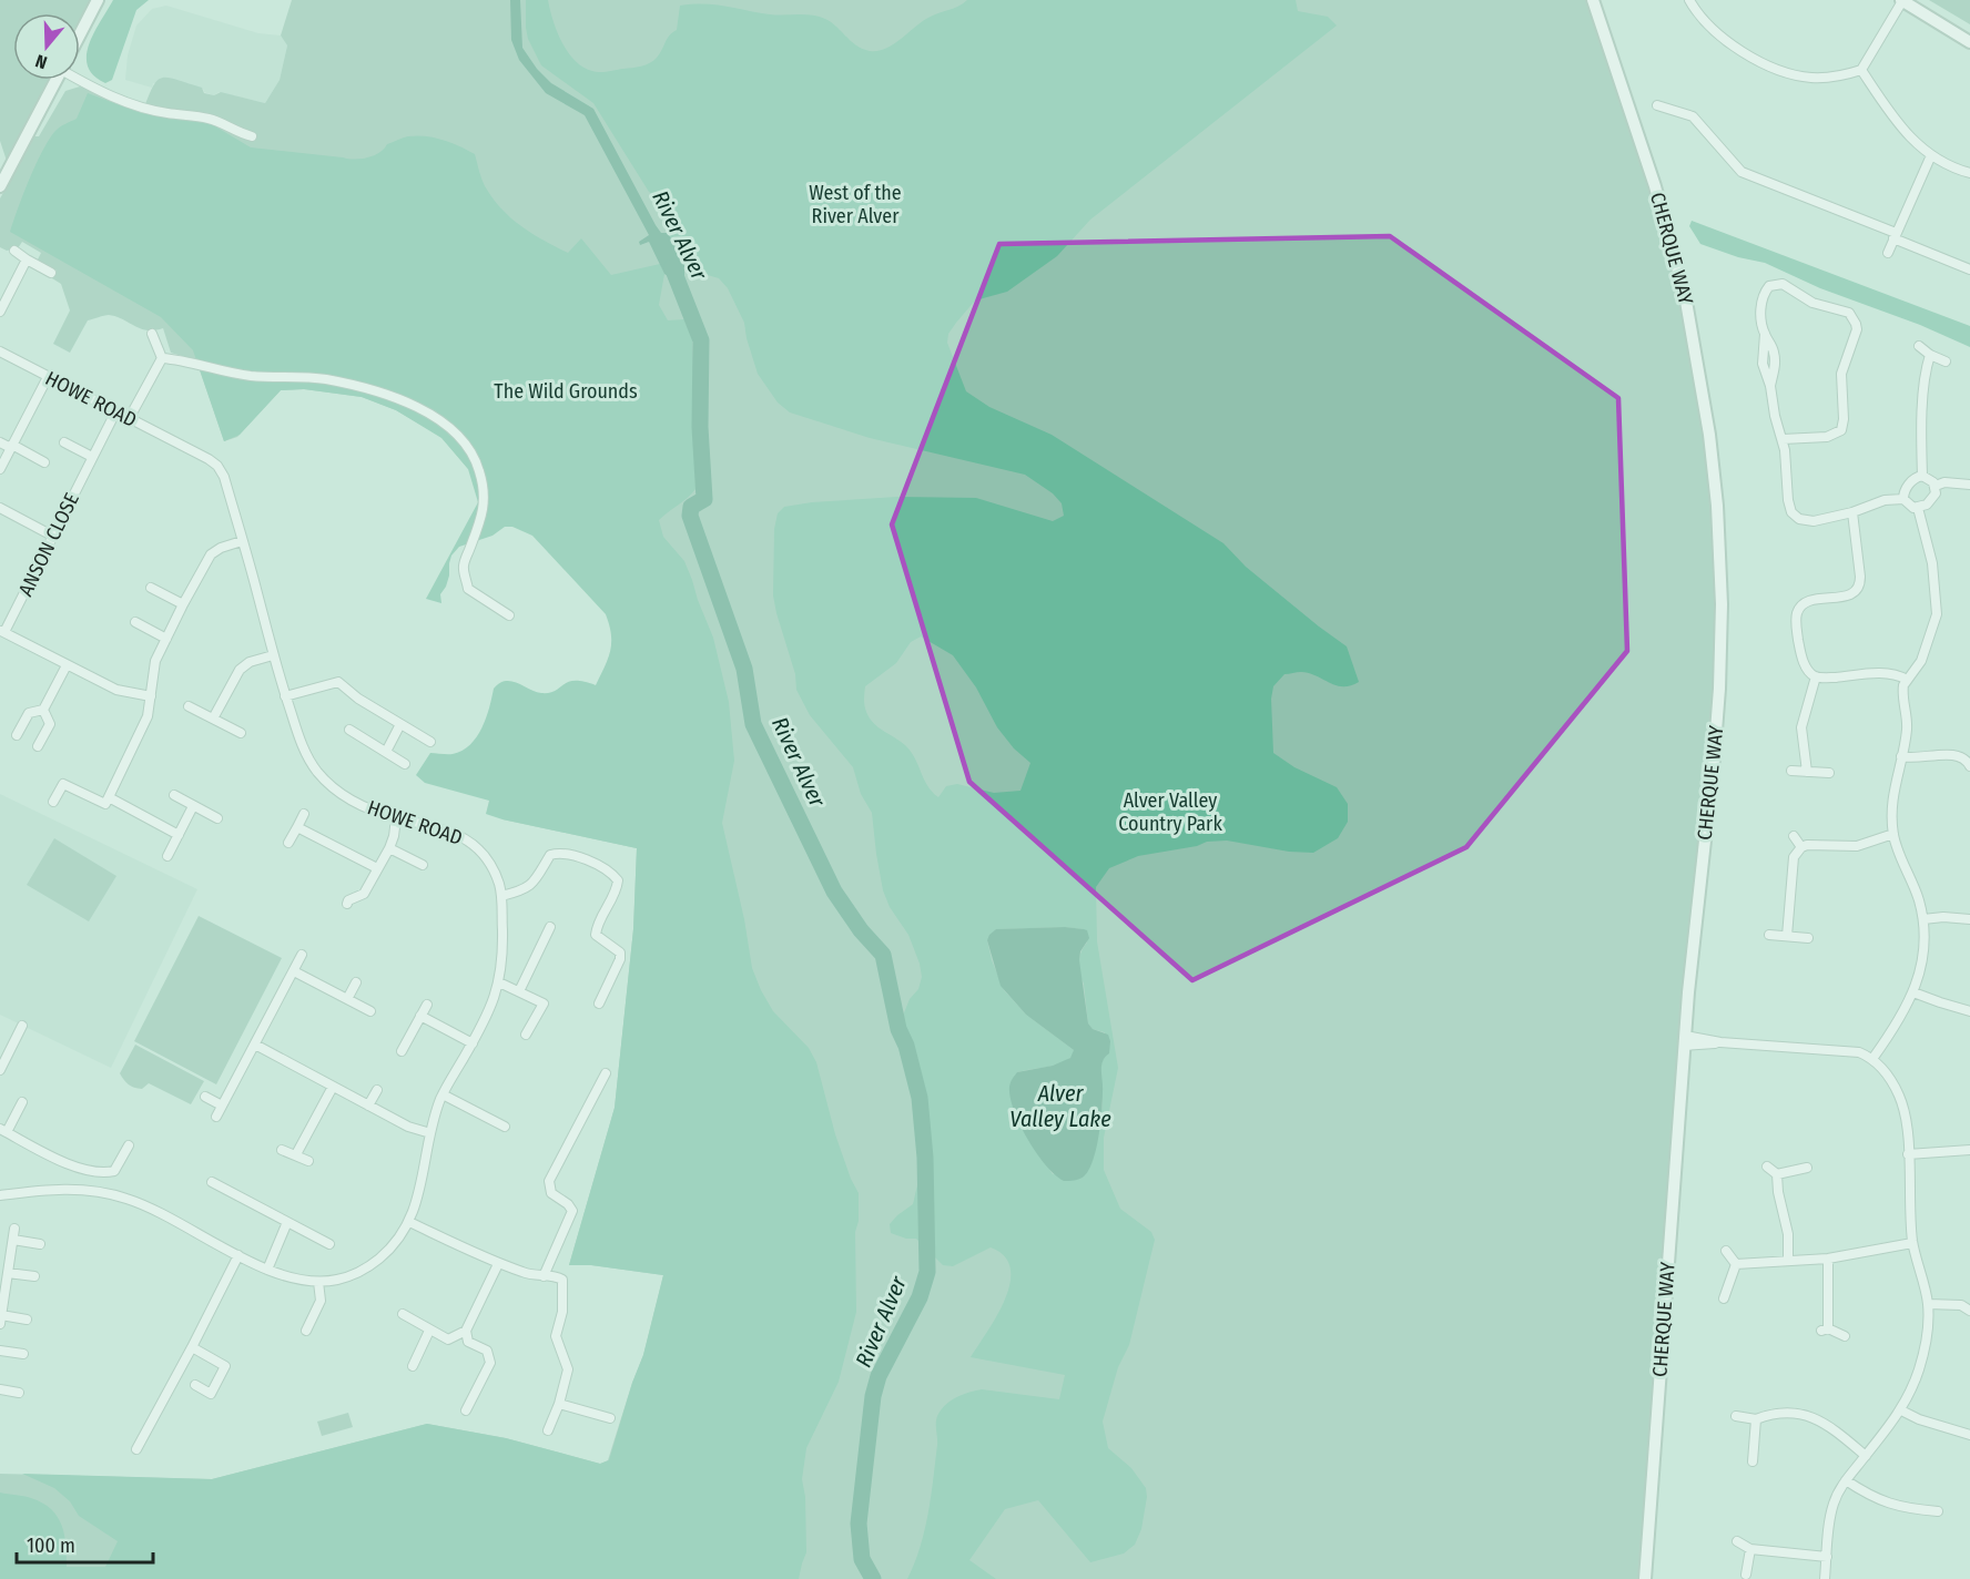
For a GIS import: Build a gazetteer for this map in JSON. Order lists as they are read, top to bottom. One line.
{"streets":{"street":["CHERQUE WAY","HOWE ROAD","ANSON CLOSE"]},"crossings":[["HOWE ROAD","ANSON CLOSE"]],"water":["River Alver","Alver Valley Lake"],"parks":["West of the River Alver","The Wild Grounds","Alver Valley Country Park"],"scale_bar":"100 m","north":"bottom"}
